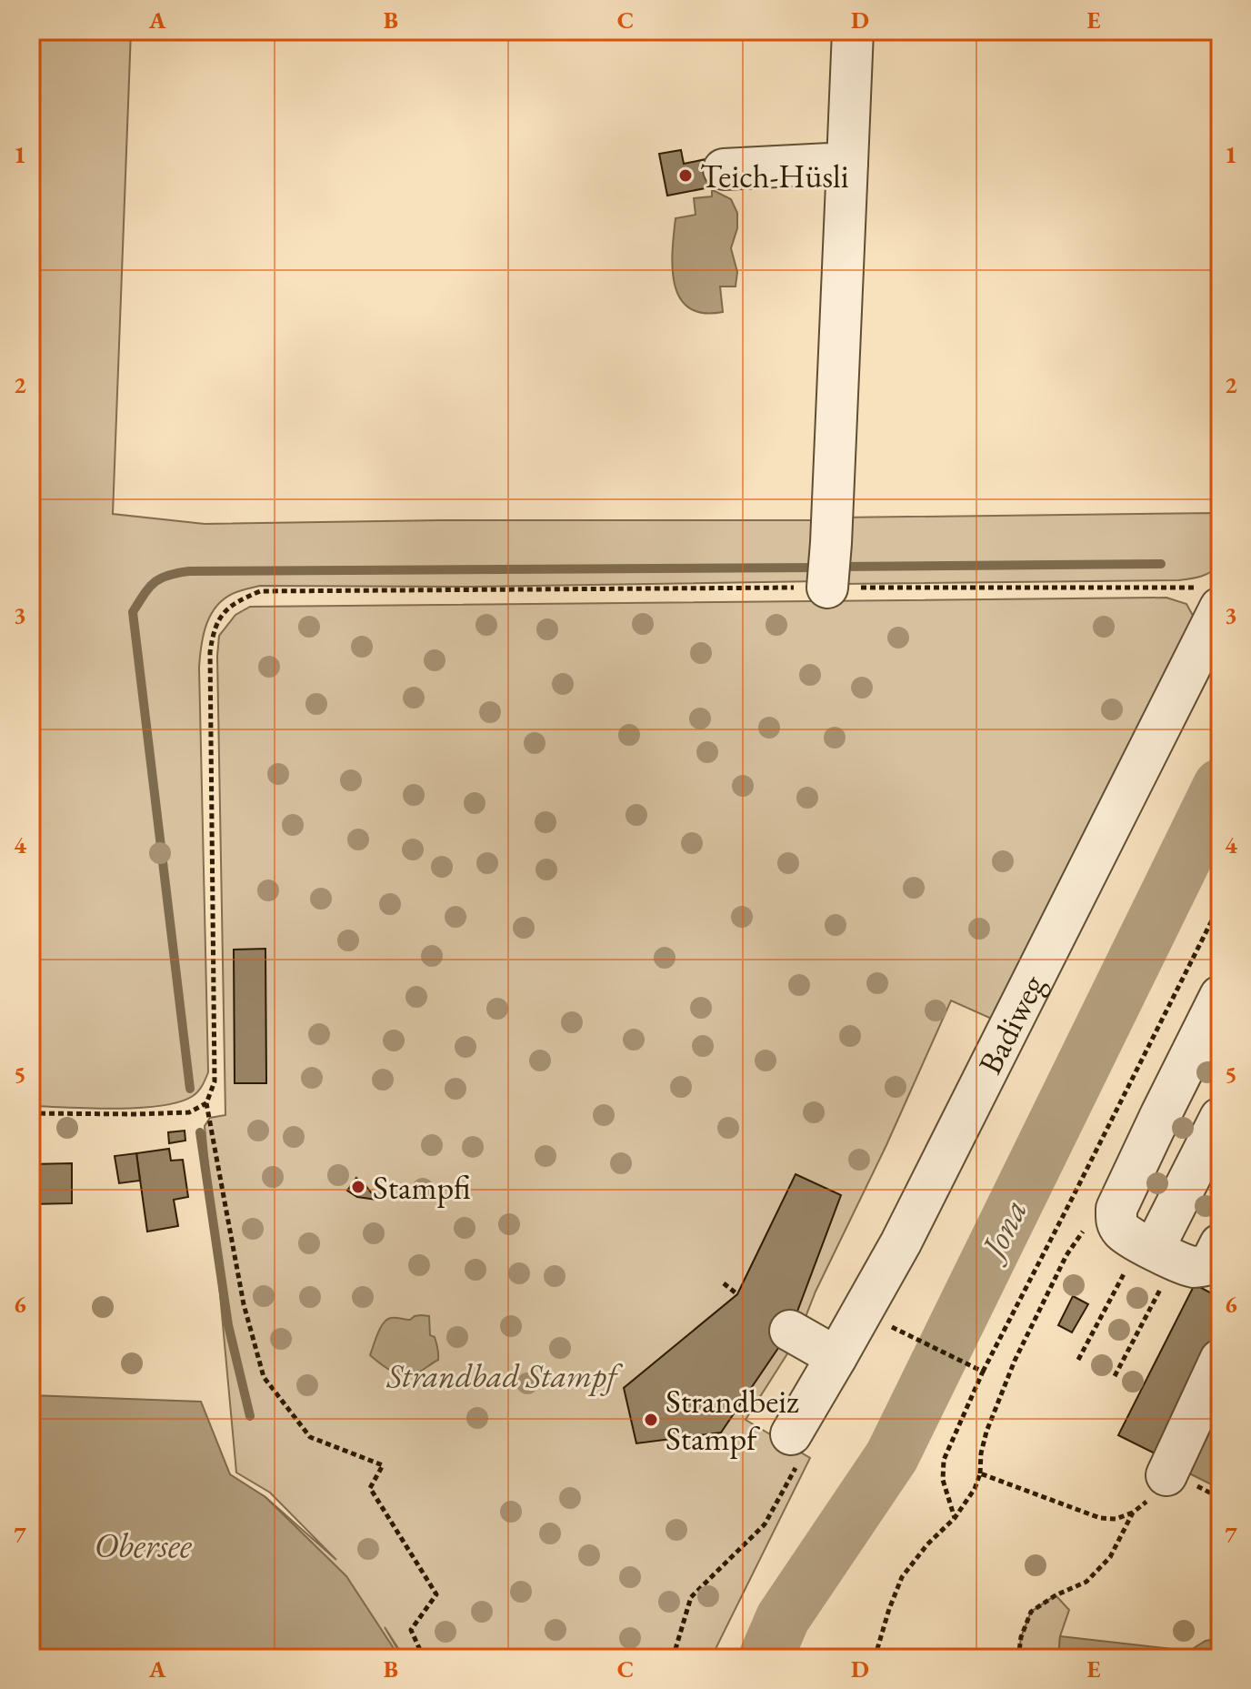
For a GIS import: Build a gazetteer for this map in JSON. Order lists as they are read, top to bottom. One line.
{"streets":{"lane":["Badiweg"]},"water":["Jona","Obersee"],"parks":["Strandbad Stampf"],"places":["Teich-Hüsli","Stampfi","Strandbeiz Stampf"],"grid":{"columns":["A","B","C","D","E"],"rows":["1","2","3","4","5","6","7"]}}
